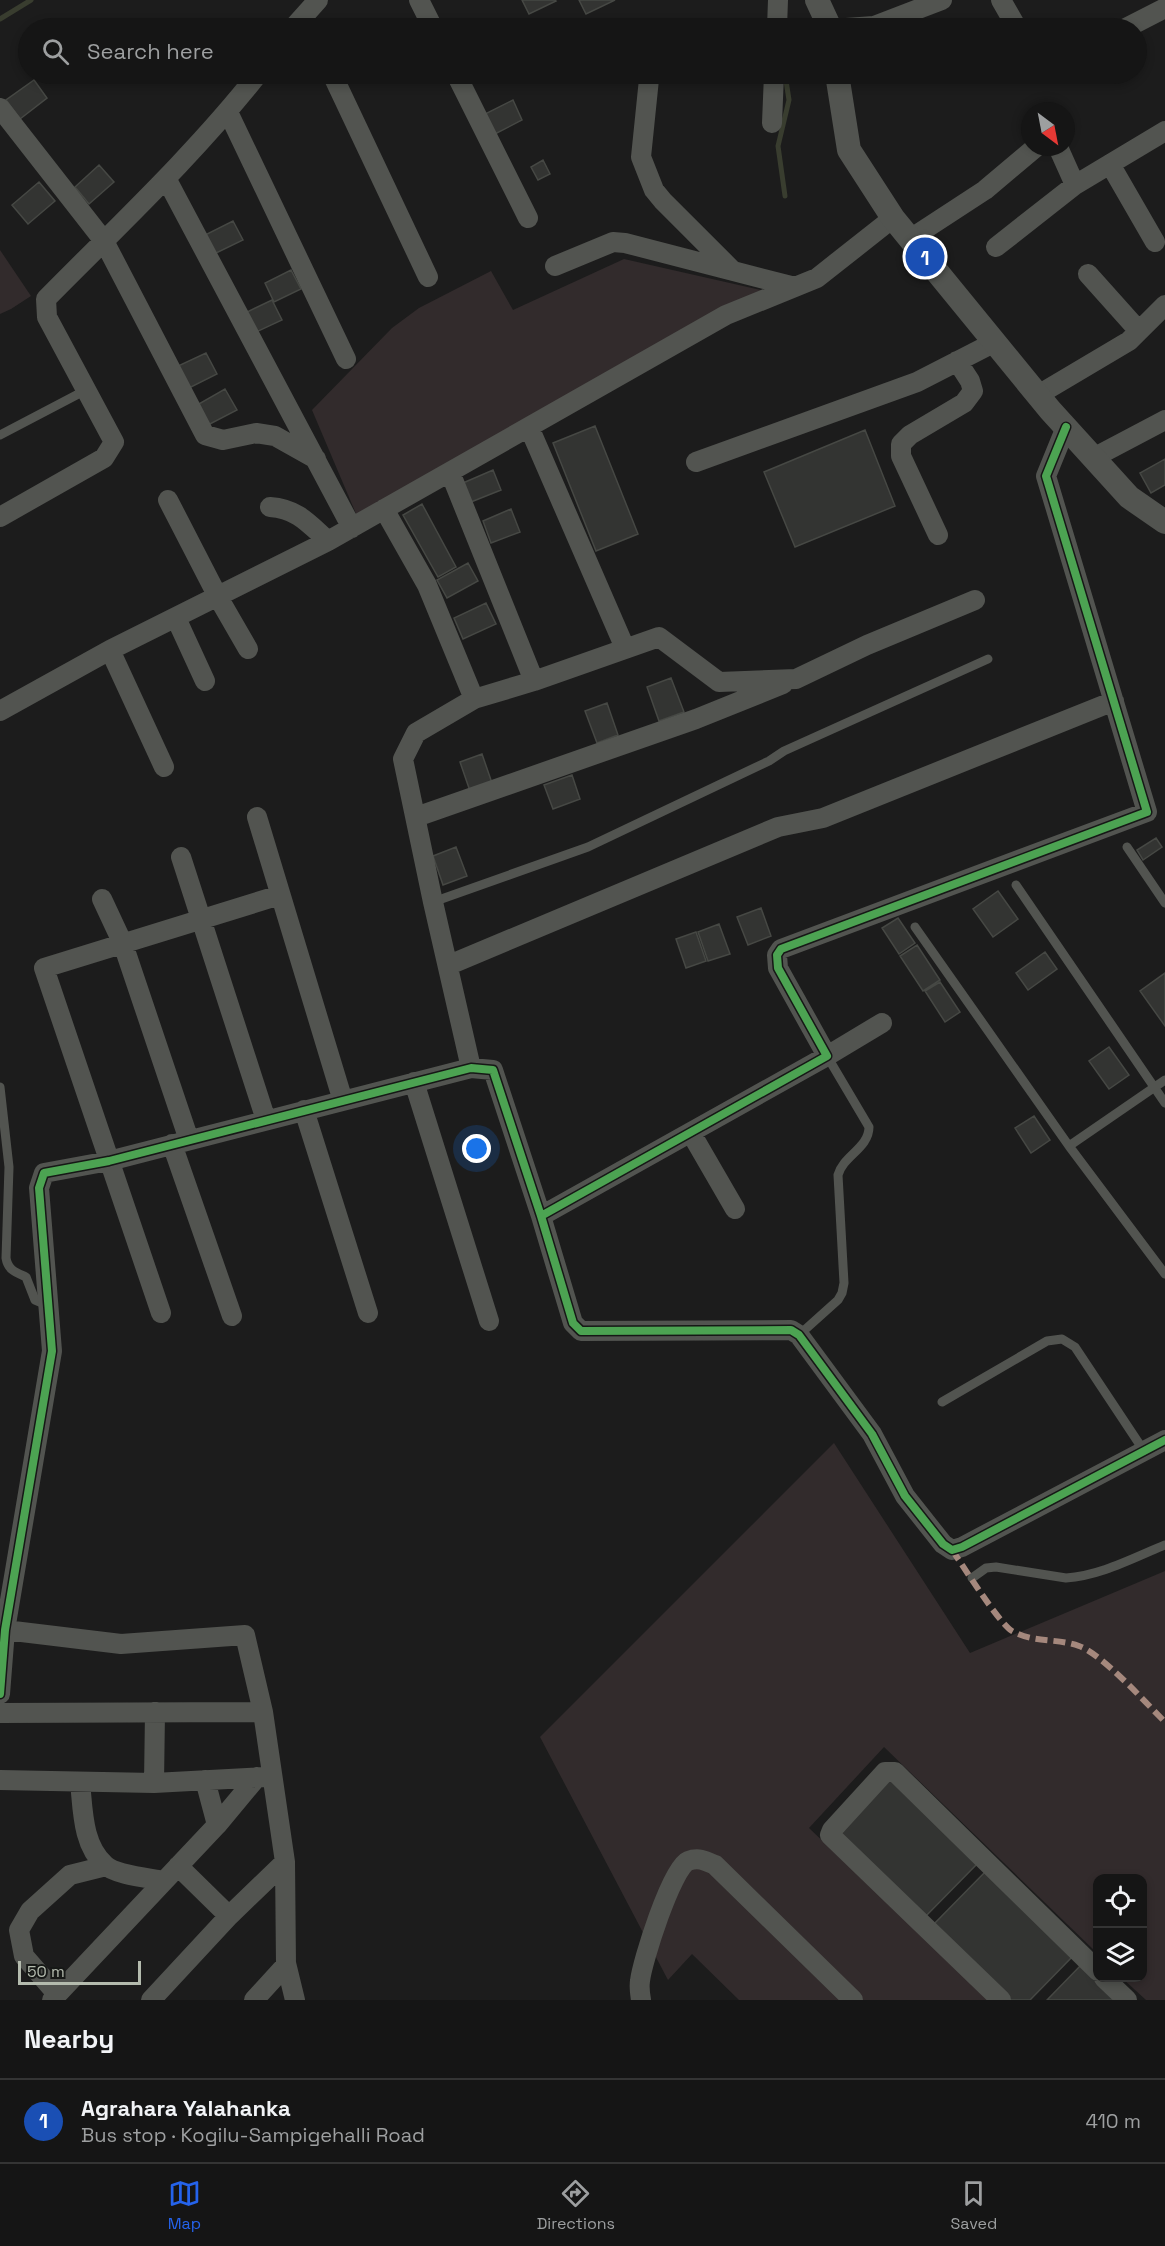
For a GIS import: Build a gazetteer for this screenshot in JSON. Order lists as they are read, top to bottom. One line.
{"scale_bar":"50 m","north":"bottom right","page":{"search":"Search here","pins":"1","scale":"50 m","heading":"Nearby","list":[{"mark":"1","name":"Agrahara Yalahanka","note":"Bus stop · Kogilu-Sampigehalli Road","value":"410 m"}],"nav":["Map","Directions","Saved"]}}
